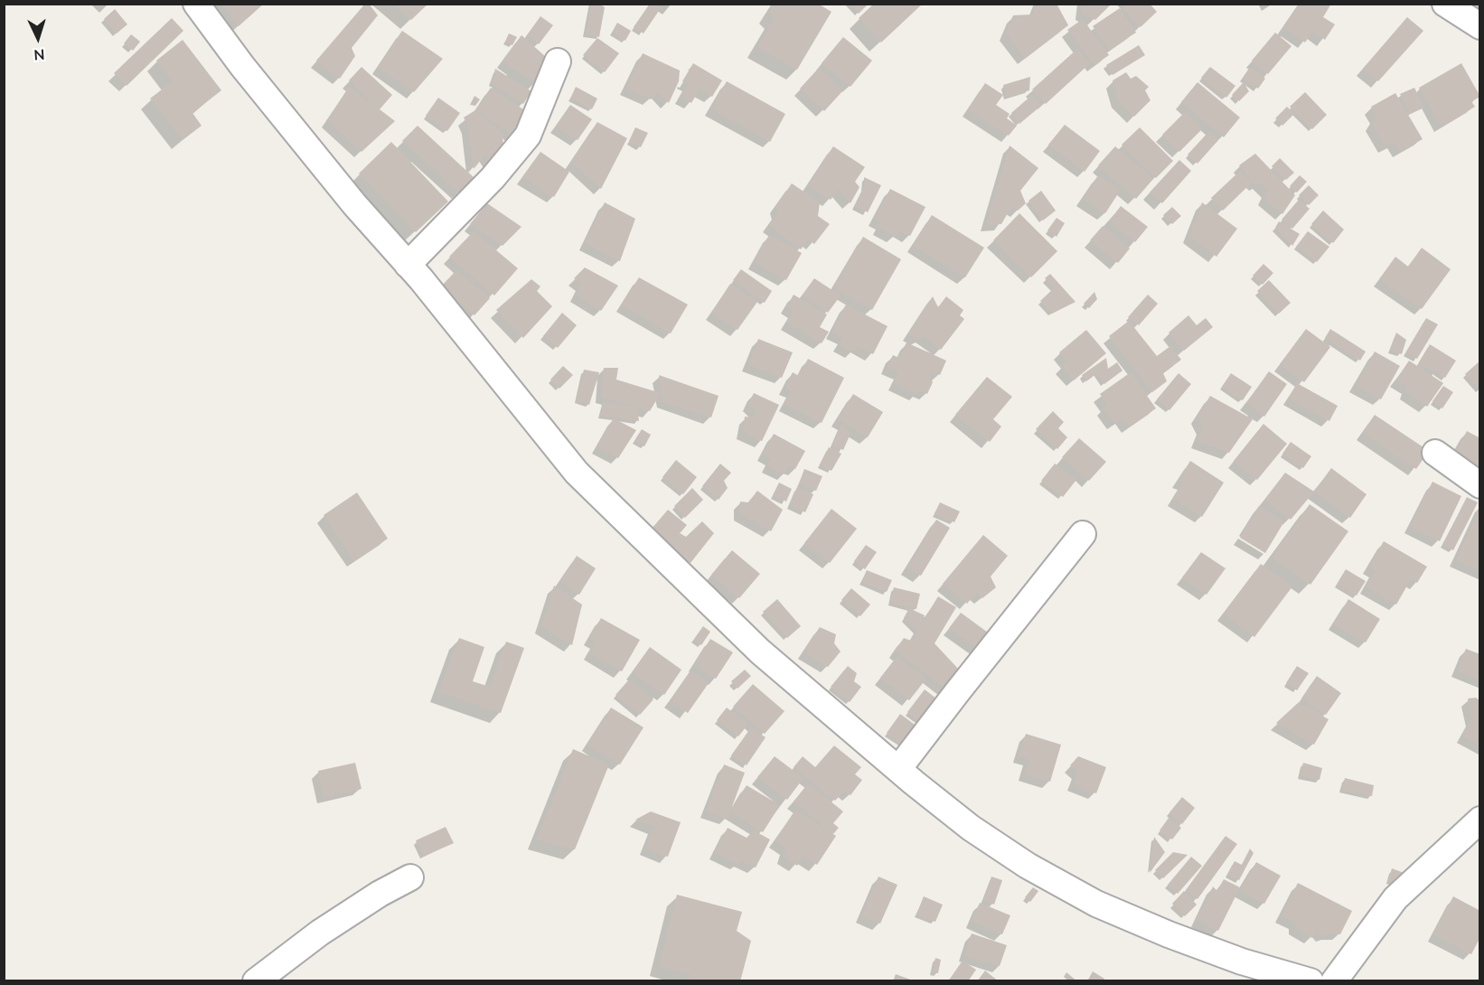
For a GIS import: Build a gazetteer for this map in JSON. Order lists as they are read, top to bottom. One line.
{"north":"bottom"}
